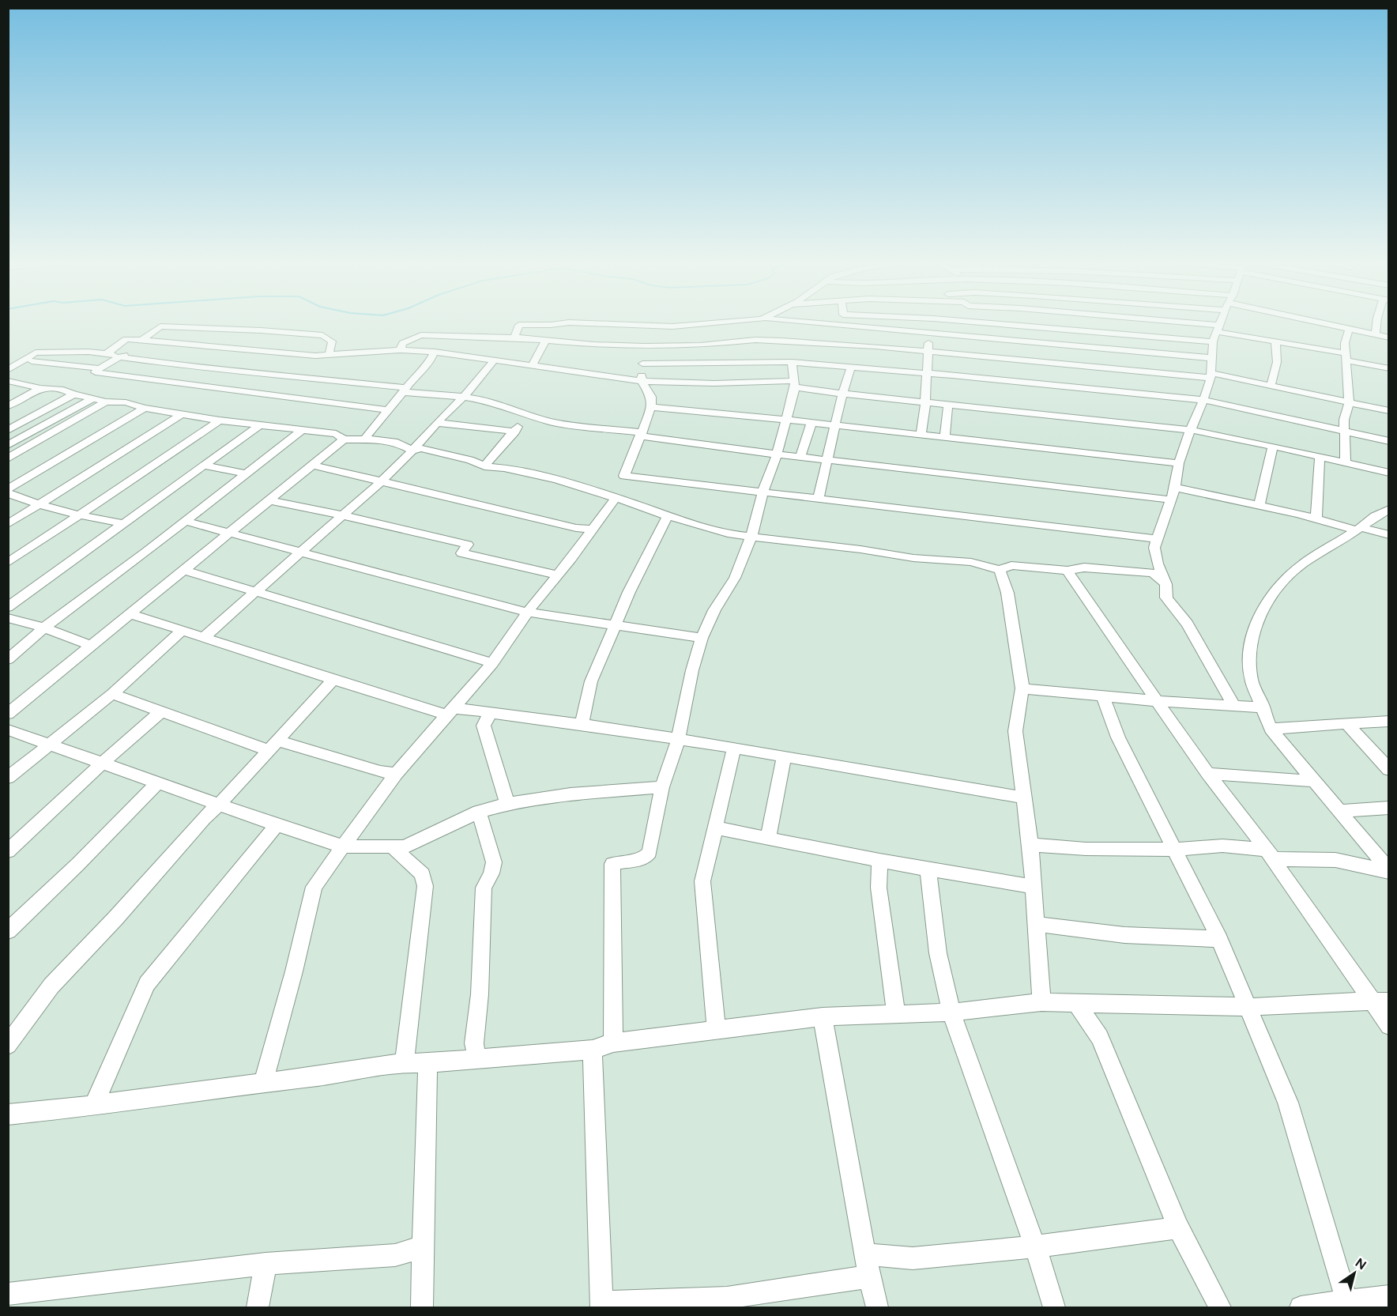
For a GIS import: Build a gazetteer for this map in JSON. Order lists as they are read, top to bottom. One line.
{"north":"top right"}
